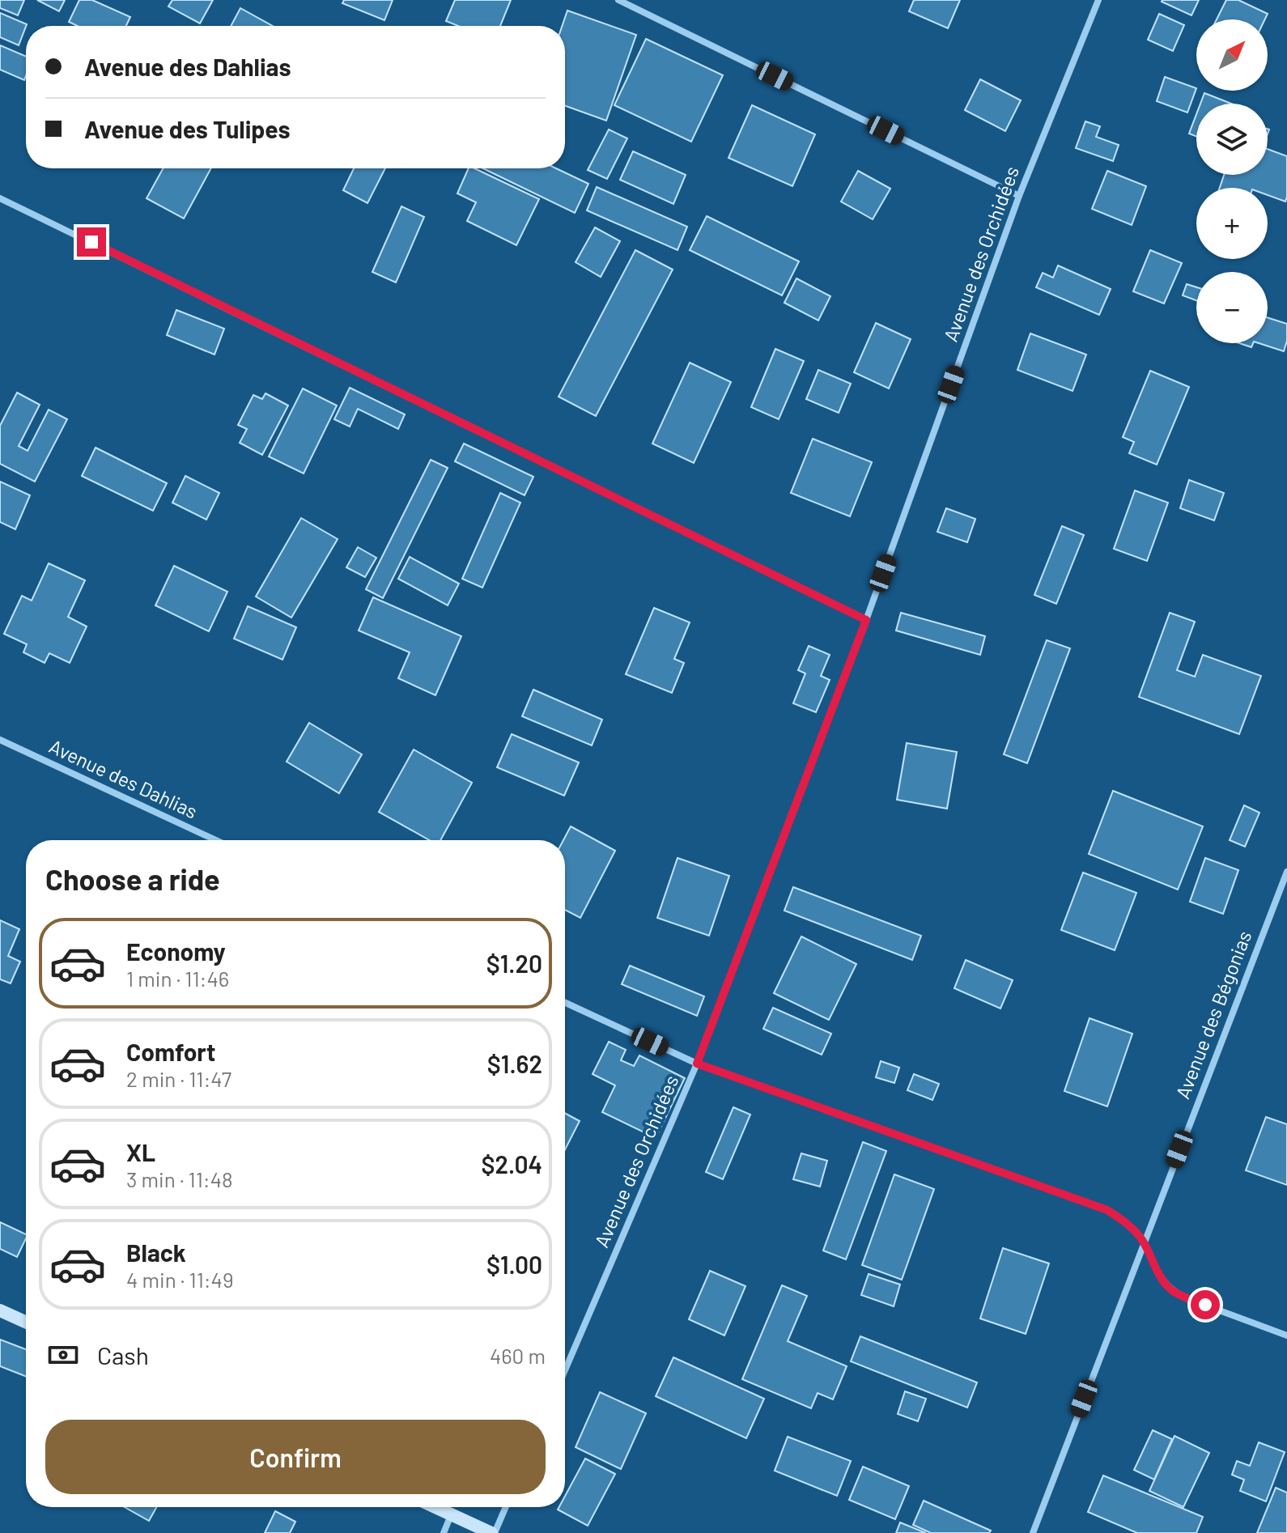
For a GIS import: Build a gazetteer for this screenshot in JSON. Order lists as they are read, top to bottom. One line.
{"streets":{"street":["Avenue des Orchidées","Avenue des Dahlias","Avenue des Bégonias"]},"north":"top right","page":{"map_buttons":["+","−"],"banner":["Avenue des Dahlias","Avenue des Tulipes"],"heading":"Choose a ride","list":[{"name":"Economy","note":"1 min · 11:46","value":"$1.20"},{"name":"Comfort","note":"2 min · 11:47","value":"$1.62"},{"name":"XL","note":"3 min · 11:48","value":"$2.04"},{"name":"Black","note":"4 min · 11:49","value":"$1.00"}],"pay":["Cash","460 m"],"buttons":"Confirm"}}
